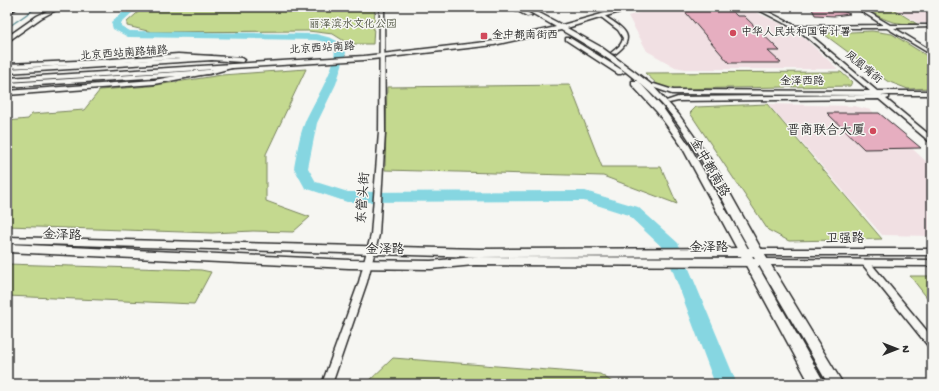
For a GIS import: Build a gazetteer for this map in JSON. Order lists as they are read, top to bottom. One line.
{"streets":{"main road":["北京西站南路","金中都南路","金泽路"],"street":["北京西站南路辅路","凤凰嘴街","金泽西路","东管头街","卫强路"]},"crossings":[["北京西站南路","北京西站南路辅路"],["北京西站南路","金中都南路"],["北京西站南路","东管头街"],["凤凰嘴街","金泽西路"],["金中都南路","金泽路"],["金中都南路","卫强路"],["东管头街","金泽路"],["金泽路","卫强路"]],"parks":["丽泽滨水文化公园"],"places":{"other":["中华人民共和国审计署","晋商联合大厦"],"transit":["金中都南街西"]},"north":"right"}
